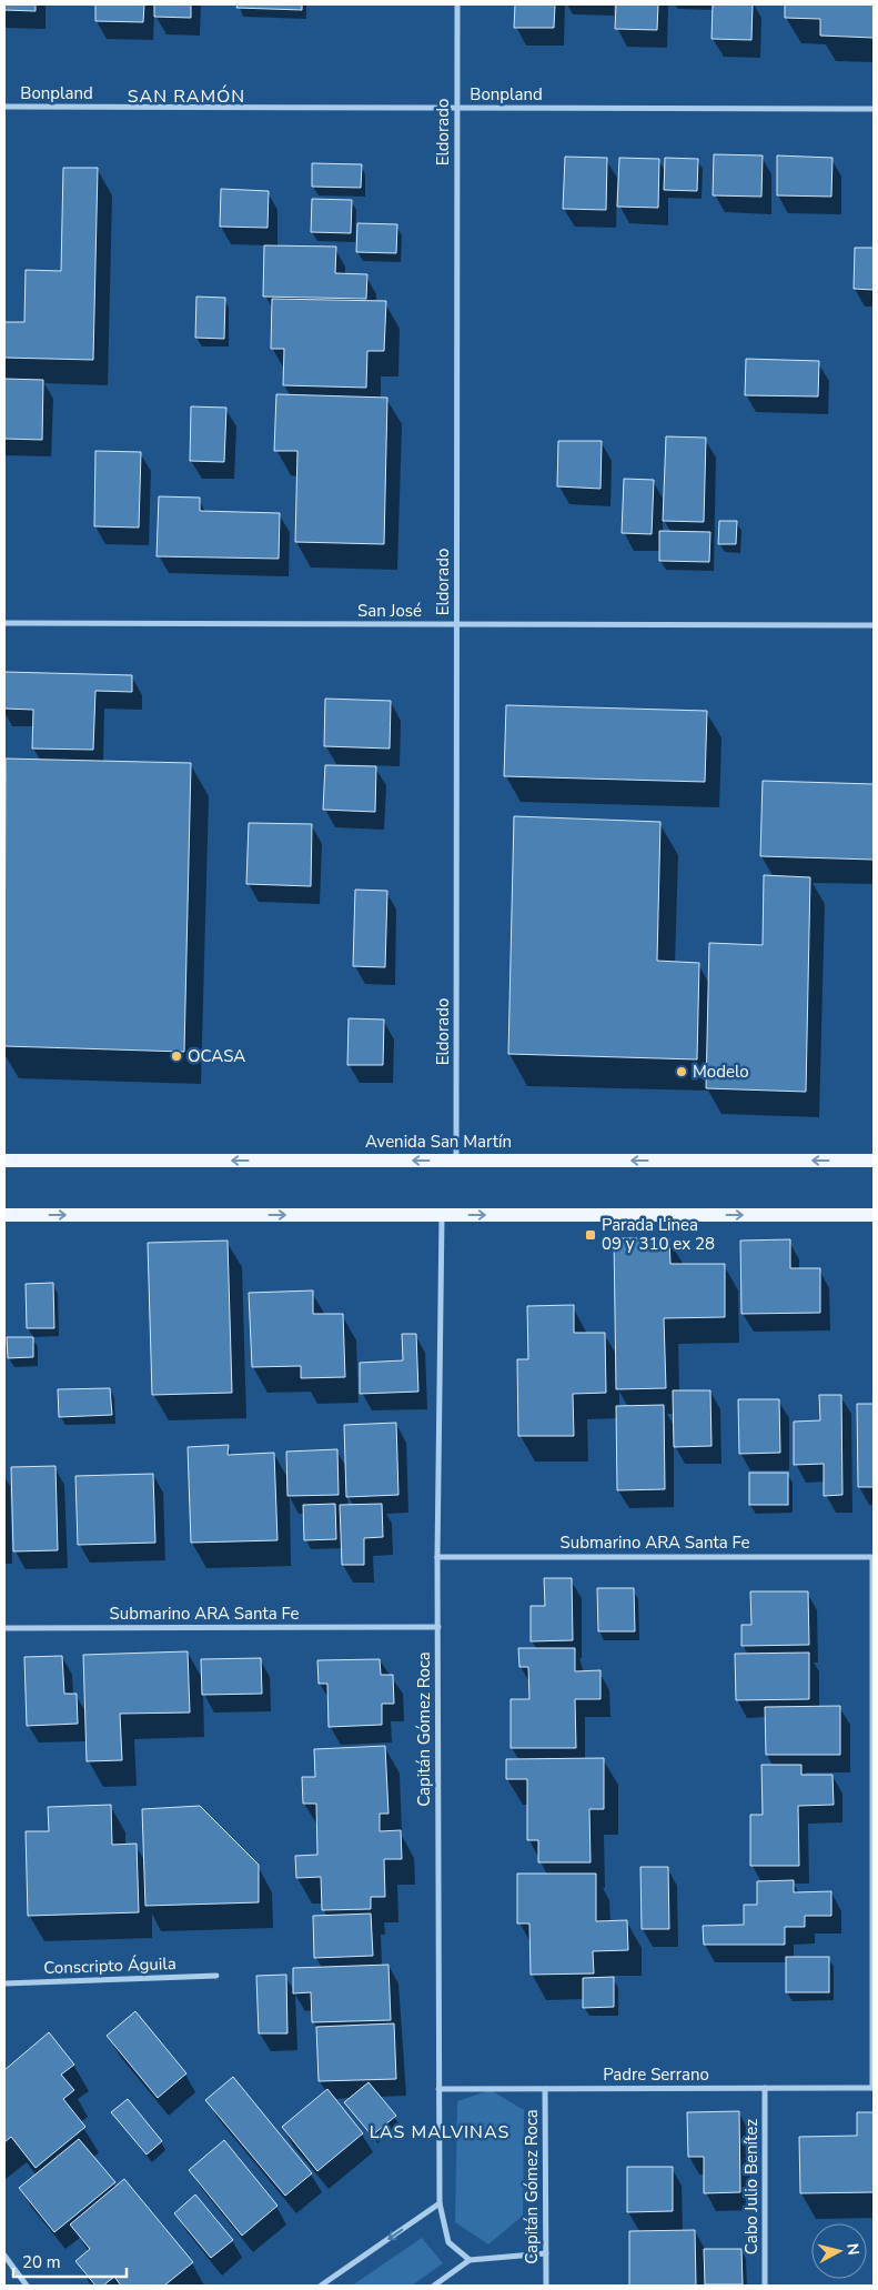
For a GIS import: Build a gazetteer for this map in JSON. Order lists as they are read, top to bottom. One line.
{"streets":{"main road":["Avenida San Martín"],"street":["Bonpland","Eldorado","San José","Submarino ARA Santa Fe","Capitán Gómez Roca","Conscripto Águila","Padre Serrano","Cabo Julio Benítez"]},"crossings":[["Bonpland","Eldorado"],["Eldorado","San José"],["Eldorado","Avenida San Martín"],["Submarino ARA Santa Fe","Capitán Gómez Roca"],["Capitán Gómez Roca","Padre Serrano"],["Padre Serrano","Cabo Julio Benítez"]],"districts":["SAN RAMÓN","LAS MALVINAS"],"places":{"other":["OCASA","Modelo"],"transit":["Parada Linea 09 y 310 ex 28"]},"scale_bar":"20 m","north":"right"}
